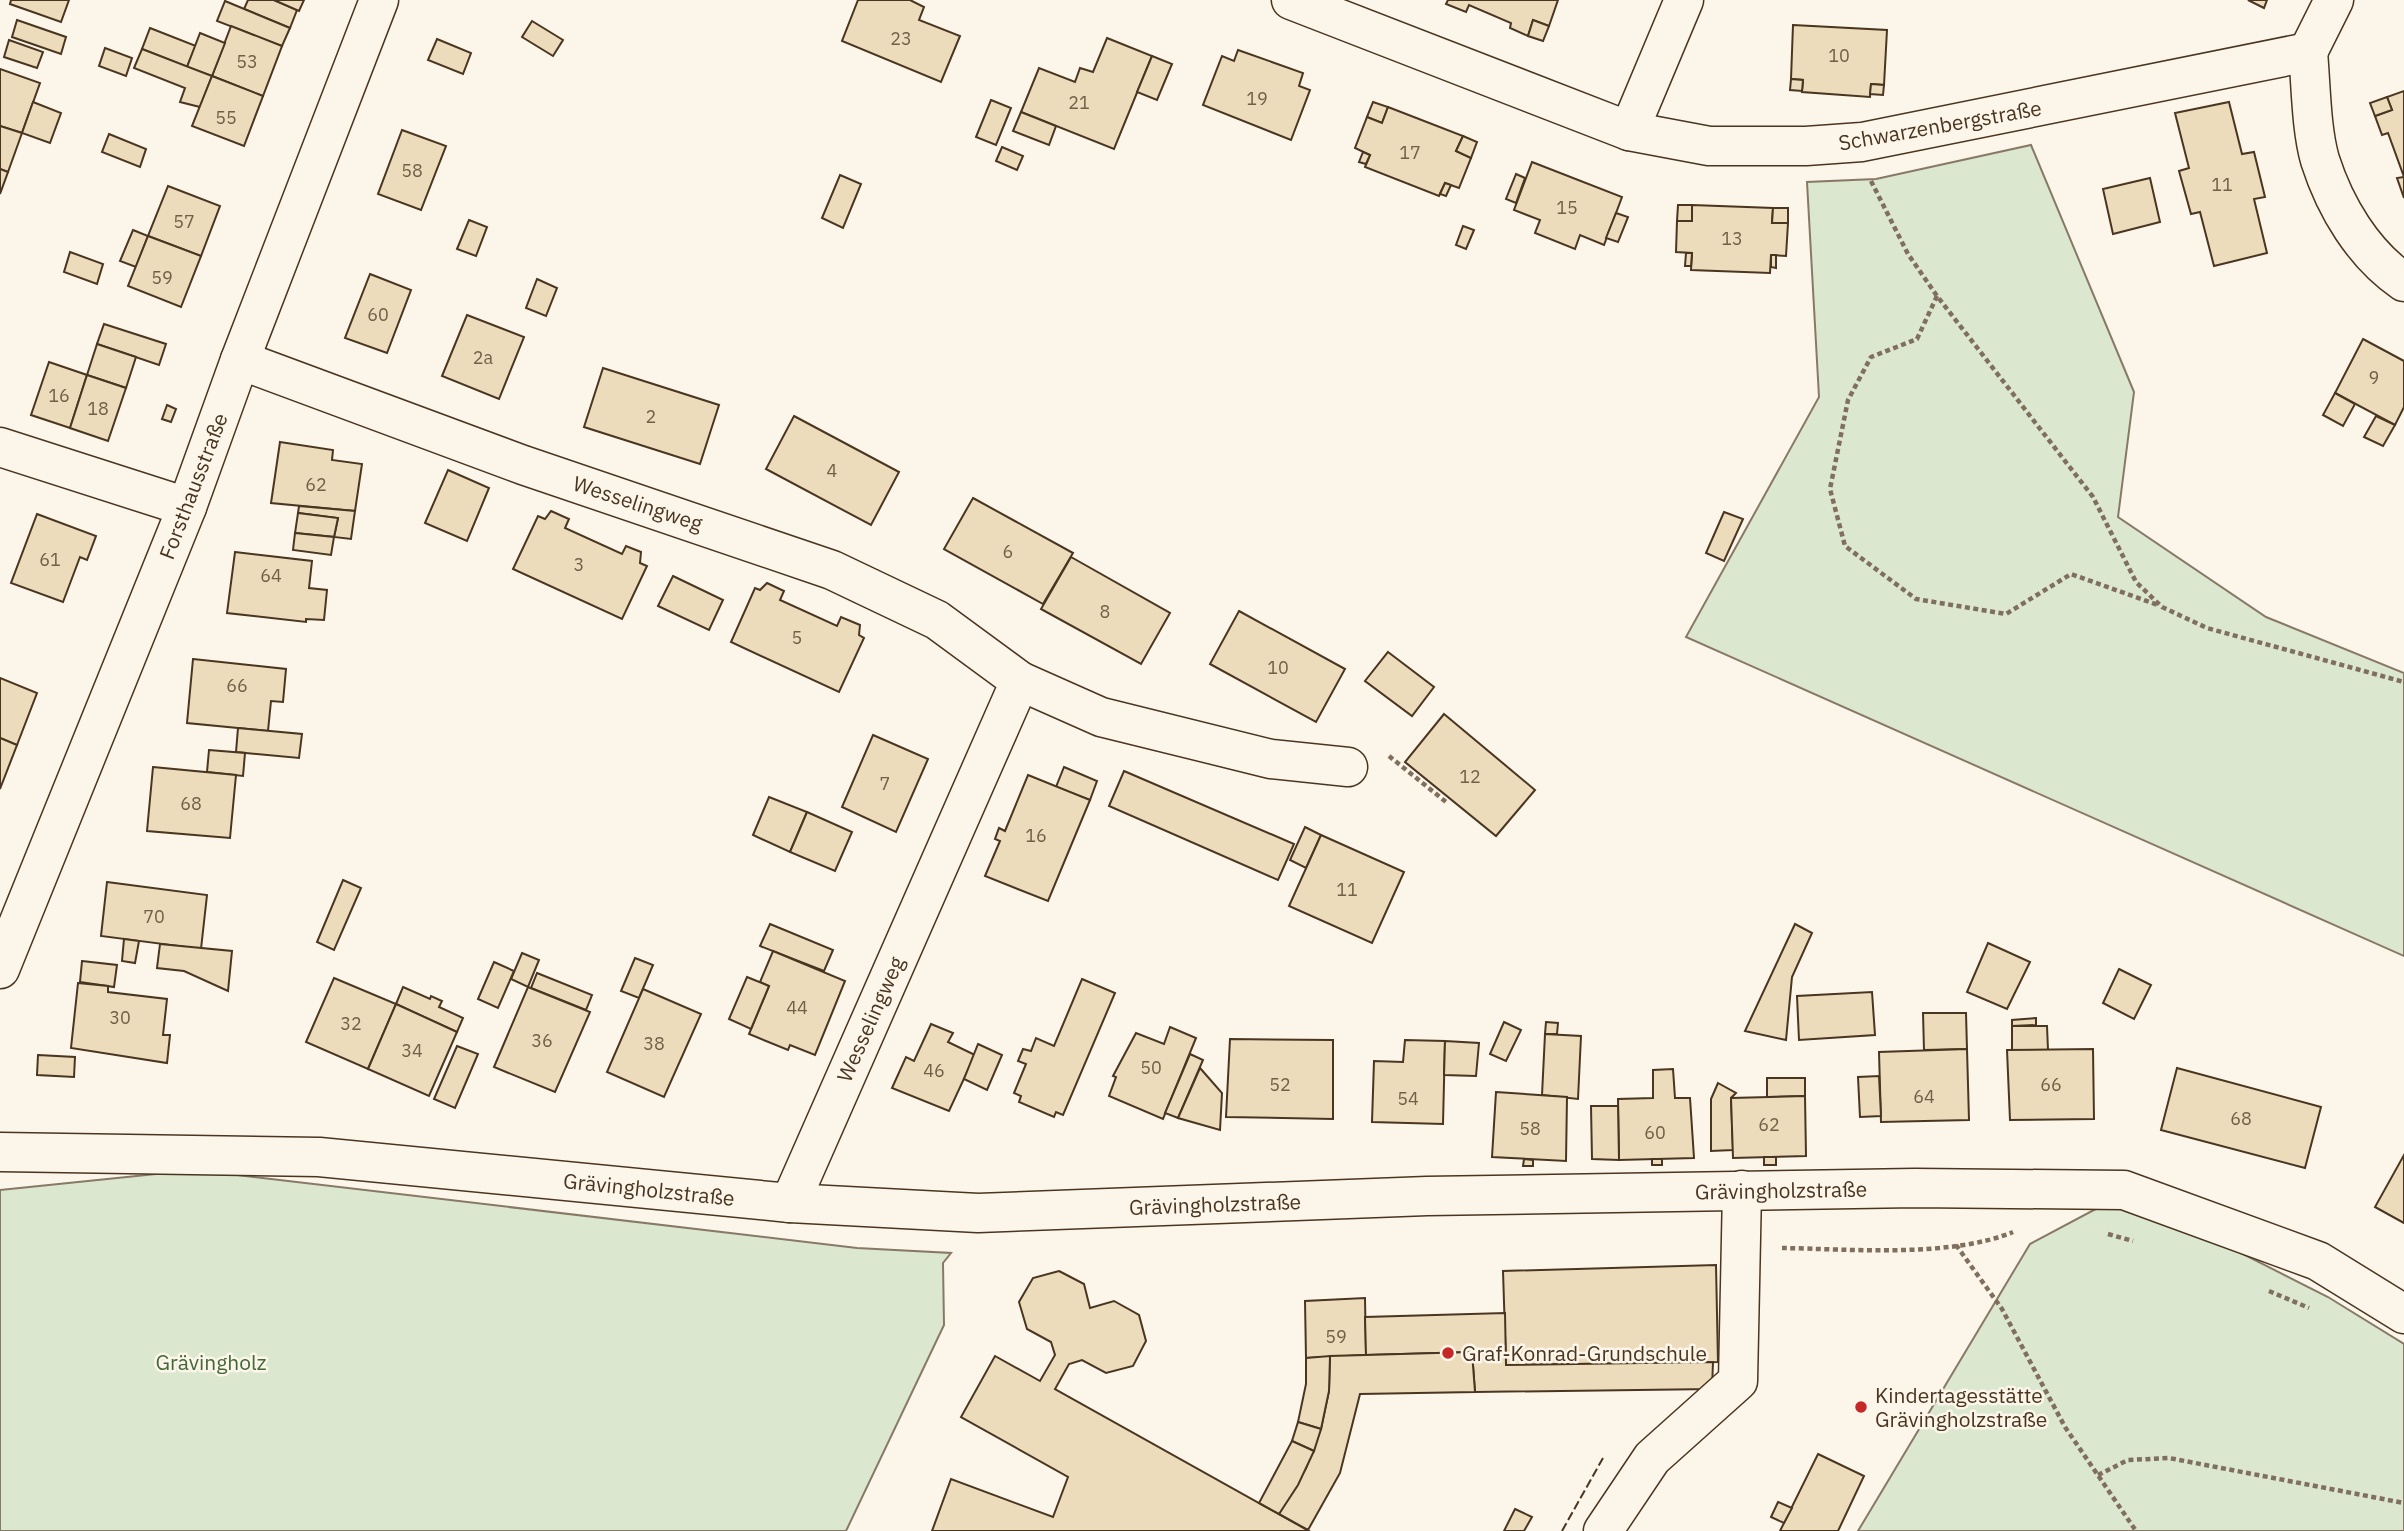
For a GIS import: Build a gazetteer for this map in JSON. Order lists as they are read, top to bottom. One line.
{"streets":{"street":["Schwarzenbergstraße","Forsthausstraße","Wesselingweg","Grävingholzstraße"]},"crossings":[["Forsthausstraße","Wesselingweg"],["Wesselingweg","Grävingholzstraße"]],"parks":["Grävingholz"],"places":["Graf-Konrad-Grundschule","Kindertagesstätte Grävingholzstraße"],"house_numbers":["23","10","53","19","21","55","17","58","11","15","57","13","59","60","2a","9","16","18","2","4","62","6","61","3","64","8","5","10","66","12","7","68","16","11","70","44","30","32","36","38","34","50","46","52","66","64","54","68","62","58","60","59"]}
